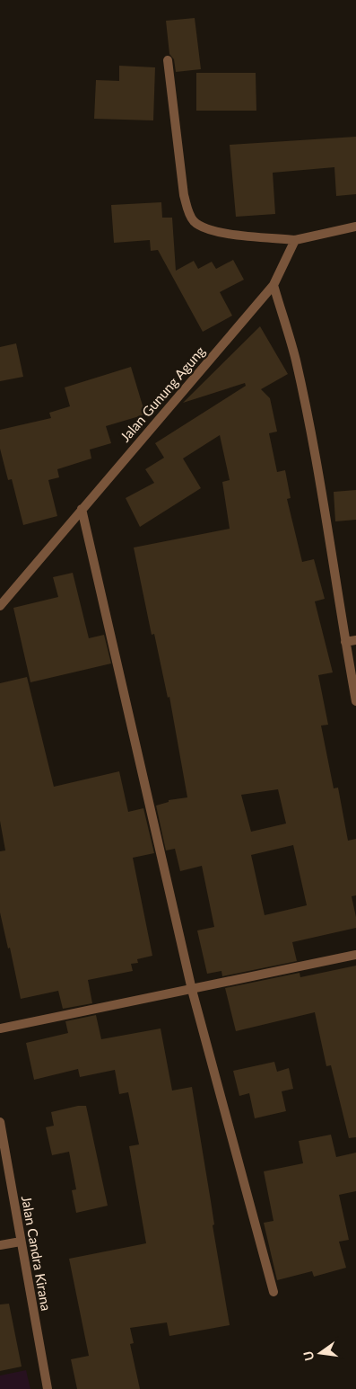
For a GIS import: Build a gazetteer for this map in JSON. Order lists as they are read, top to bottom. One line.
{"streets":{"street":["Jalan Gunung Agung","Jalan Candra Kirana"]},"north":"left"}
